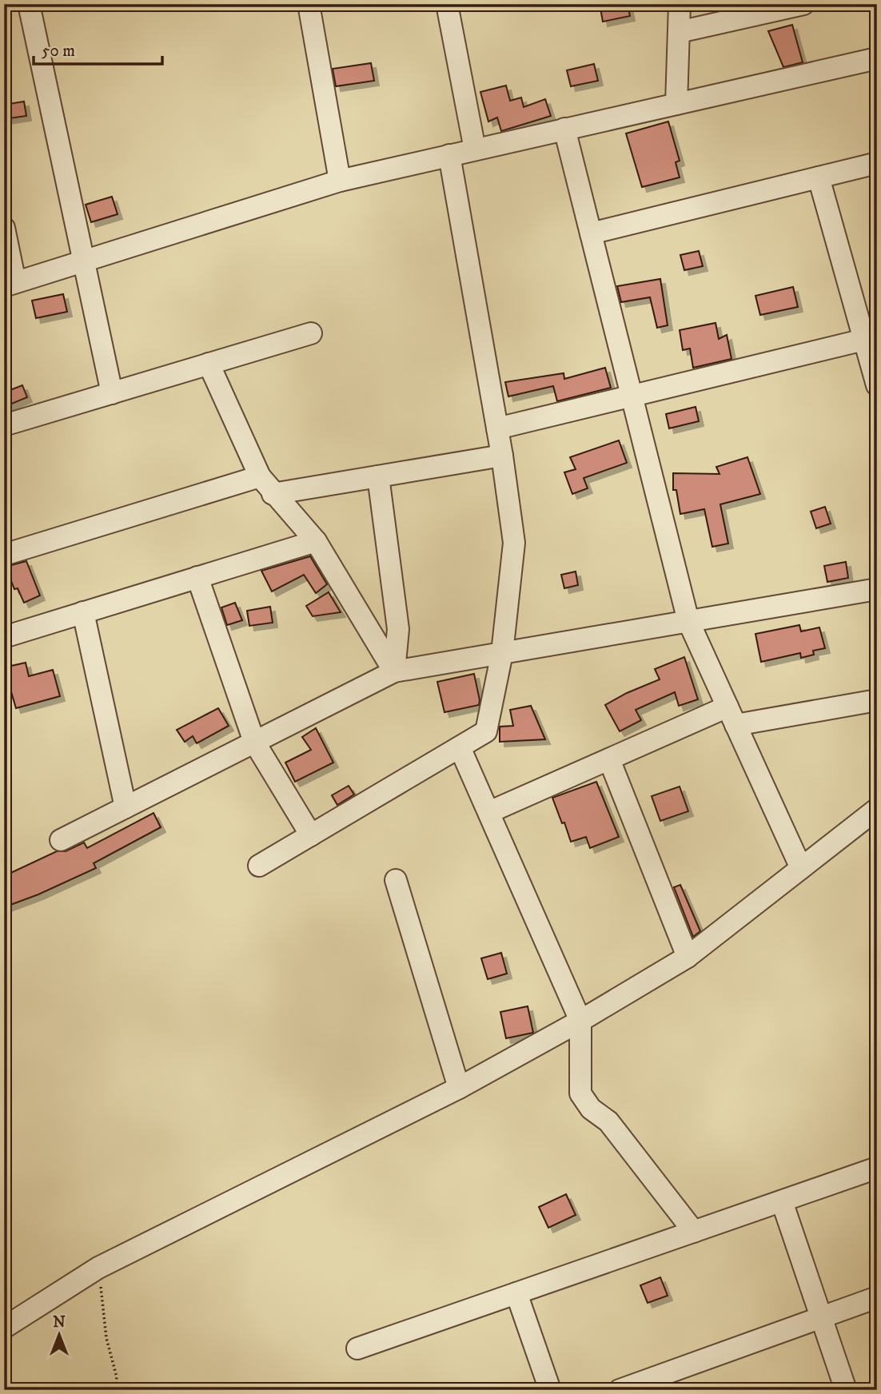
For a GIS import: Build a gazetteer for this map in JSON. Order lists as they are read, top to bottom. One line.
{"scale_bar":"50 m","north":"top"}
